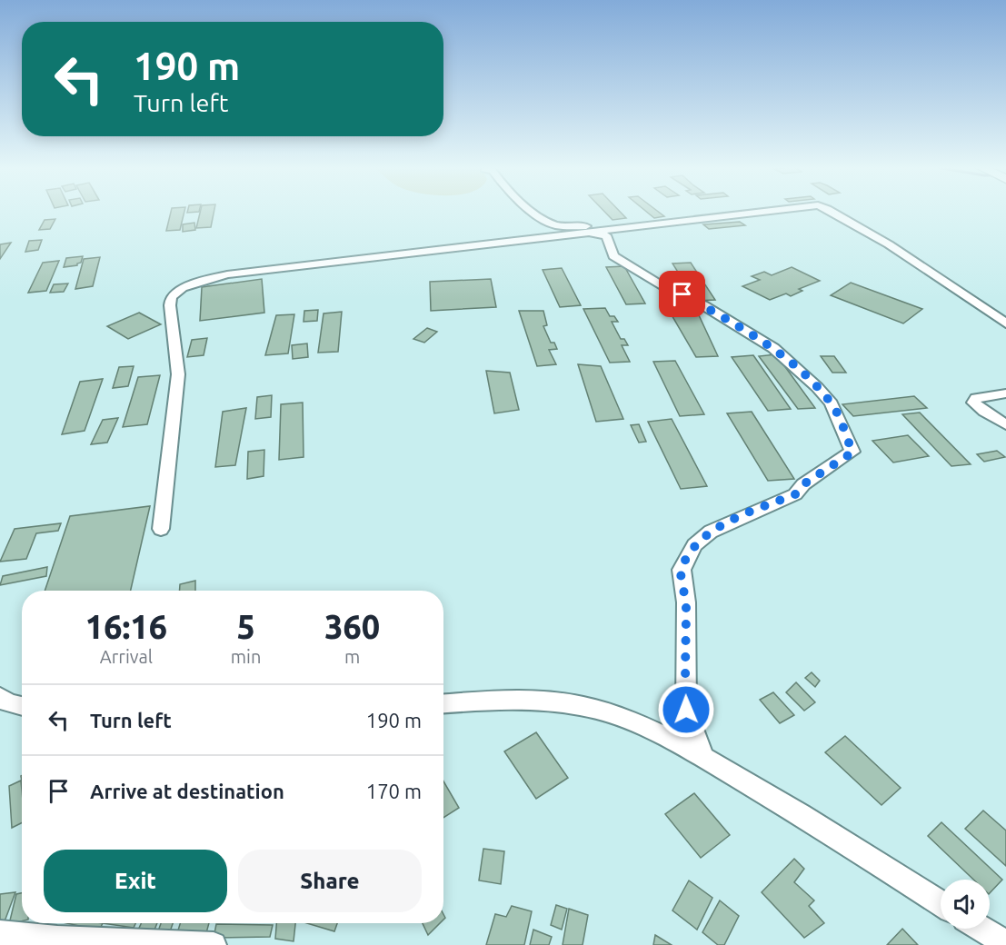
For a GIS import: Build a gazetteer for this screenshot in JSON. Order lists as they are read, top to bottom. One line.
{"page":{"turn":["190 m","Turn left"],"eta":["16:16","Arrival","5","min","360","m"],"list":[{"name":"Turn left","value":"190 m"},{"name":"Arrive at destination","value":"170 m"}],"buttons":["Exit","Share"]}}
